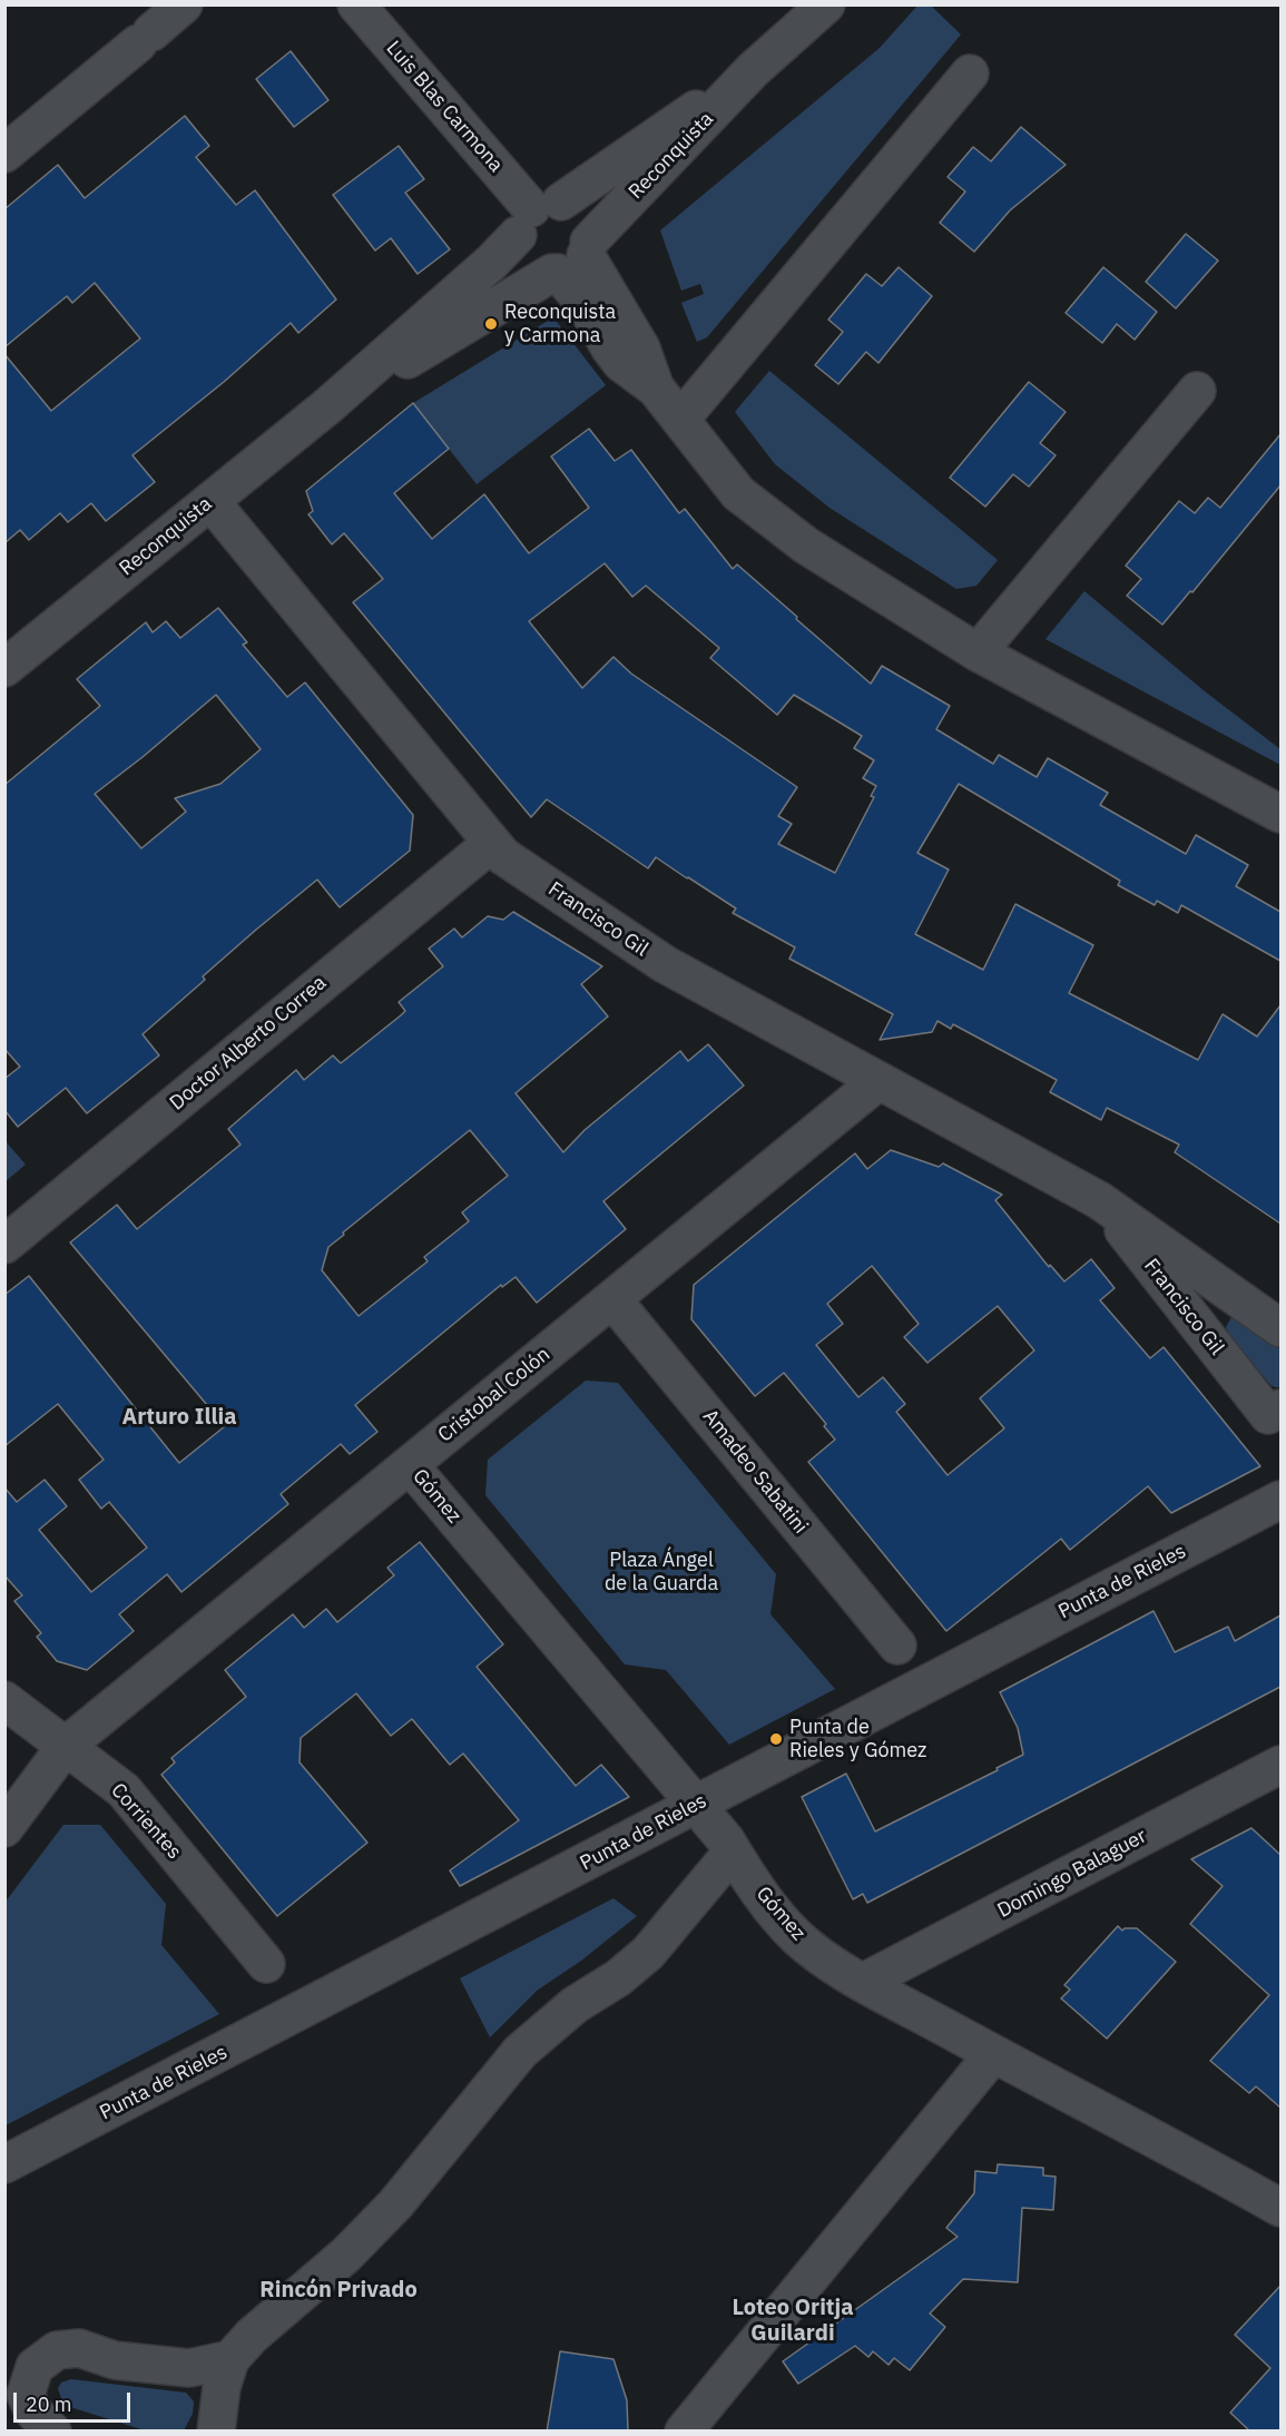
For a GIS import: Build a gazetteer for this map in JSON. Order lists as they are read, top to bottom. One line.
{"streets":{"street":["Luis Blas Carmona","Reconquista","Francisco Gil","Doctor Alberto Correa","Cristobal Colón","Amadeo Sabatini","Gómez","Punta de Rieles","Corrientes","Domingo Balaguer"]},"crossings":[["Luis Blas Carmona","Reconquista"],["Reconquista","Francisco Gil"],["Francisco Gil","Doctor Alberto Correa"],["Francisco Gil","Cristobal Colón"],["Cristobal Colón","Amadeo Sabatini"],["Cristobal Colón","Gómez"],["Cristobal Colón","Corrientes"],["Gómez","Punta de Rieles"],["Gómez","Domingo Balaguer"]],"districts":["Arturo Illia","Rincón Privado","Loteo Oritja Guilardi"],"parks":["Plaza Ángel de la Guarda"],"places":["Reconquista y Carmona","Punta de Rieles y Gómez"],"scale_bar":"20 m"}
